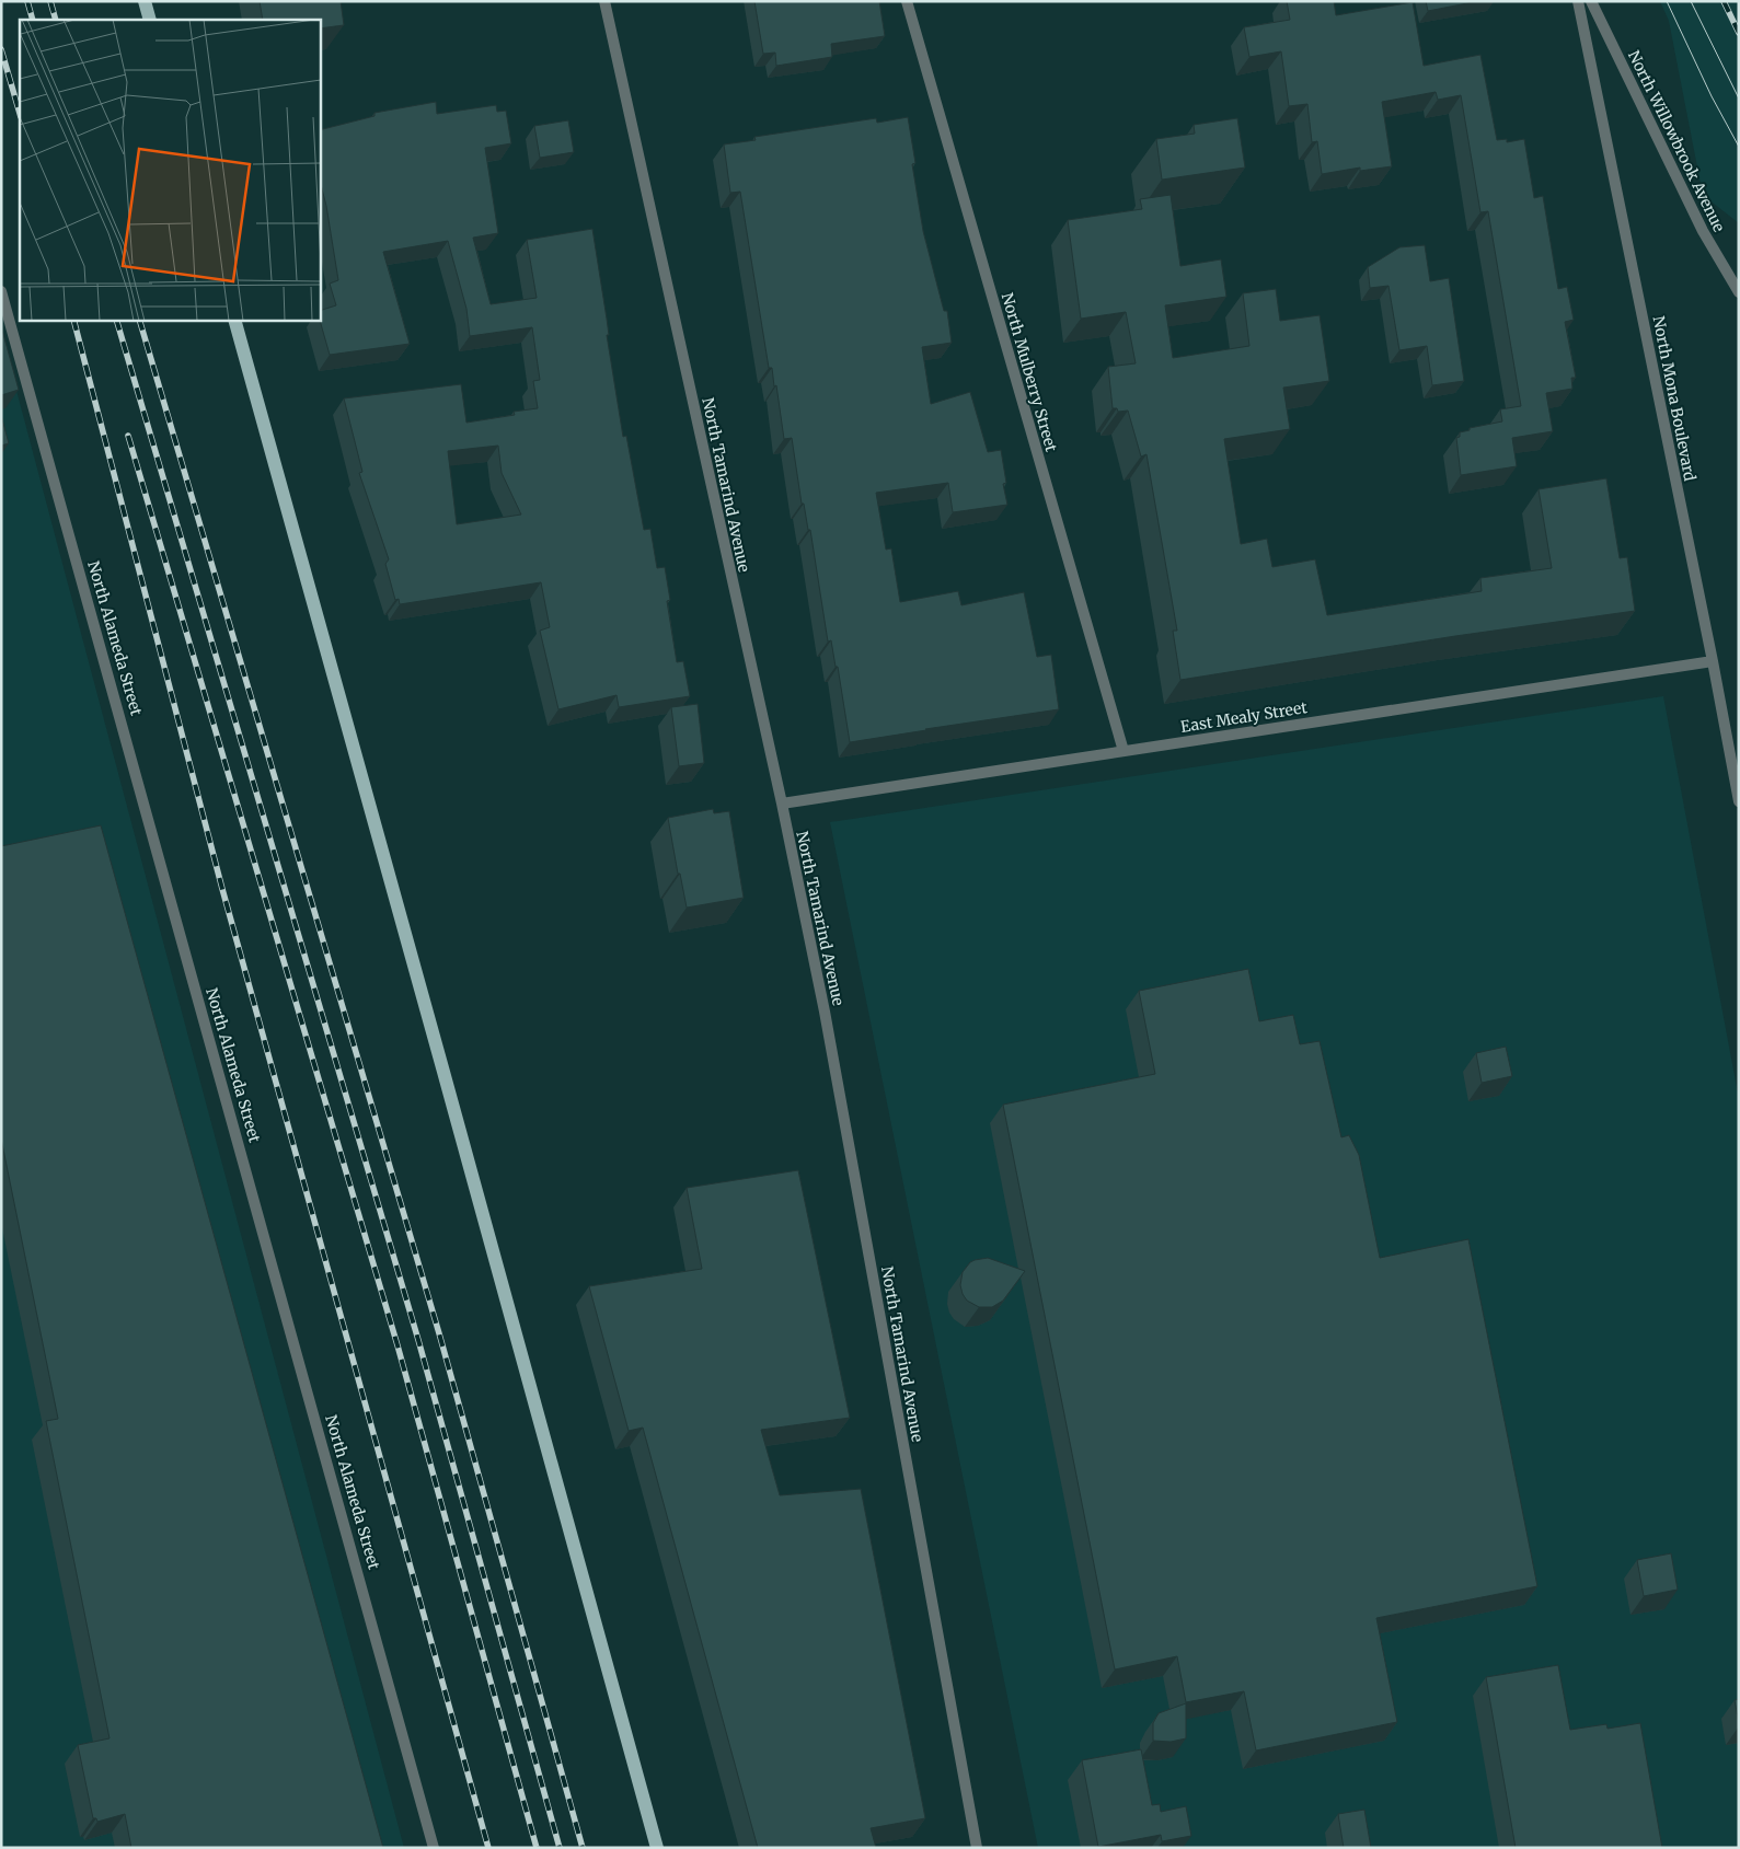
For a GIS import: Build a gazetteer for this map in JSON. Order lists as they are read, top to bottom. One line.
{"streets":{"street":["North Willowbrook Avenue","North Mulberry Street","North Mona Boulevard","North Tamarind Avenue","North Alameda Street","East Mealy Street"]},"crossings":[["North Mulberry Street","East Mealy Street"],["North Mona Boulevard","East Mealy Street"],["North Tamarind Avenue","East Mealy Street"]]}
